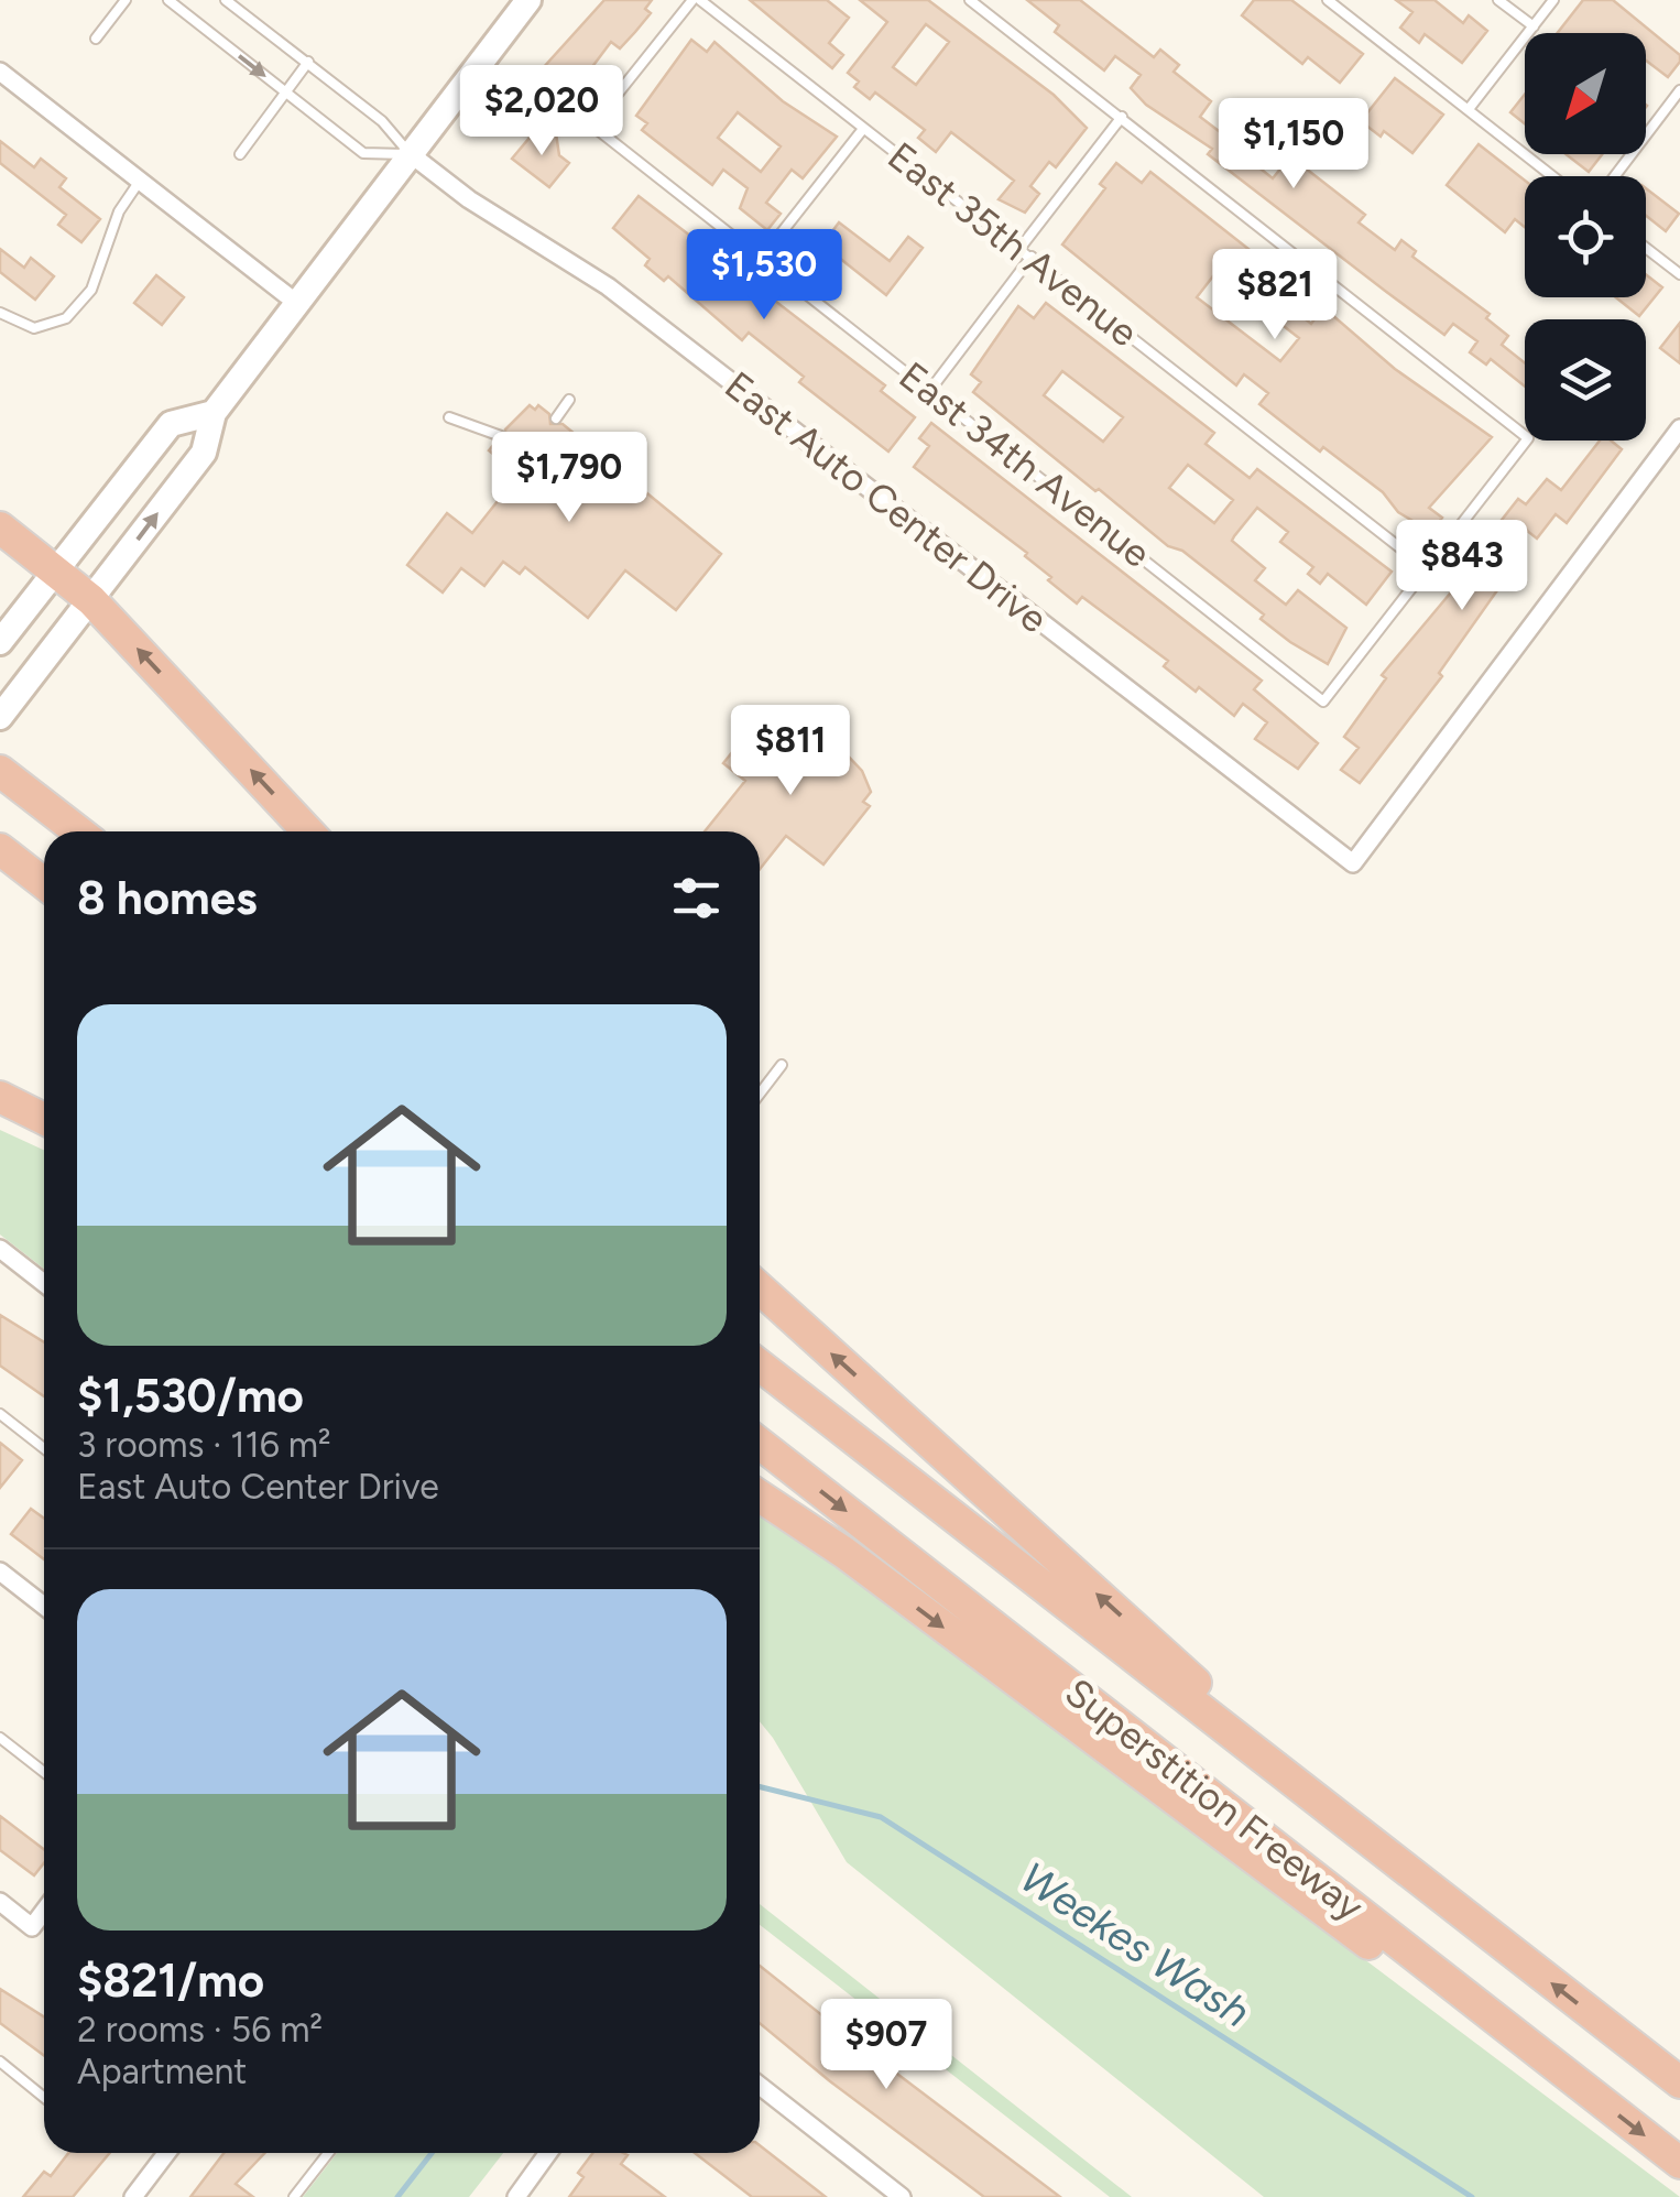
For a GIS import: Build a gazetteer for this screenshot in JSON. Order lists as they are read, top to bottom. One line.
{"streets":{"highway":["Superstition Freeway"],"street":["East Auto Center Drive"],"lane":["East 35th Avenue","East 34th Avenue"]},"crossings":[["East 35th Avenue","East 34th Avenue"]],"water":["Weekes Wash"],"north":"bottom left","page":{"price":["$2,020","$1,150","$1,530","$821","$1,790","$843","$811","$907"],"heading":"8 homes","list":[{"name":"$1,530/mo","note":"3 rooms · 116 m² · East Auto Center Drive"},{"name":"$821/mo","note":"2 rooms · 56 m² · Apartment"}]}}
